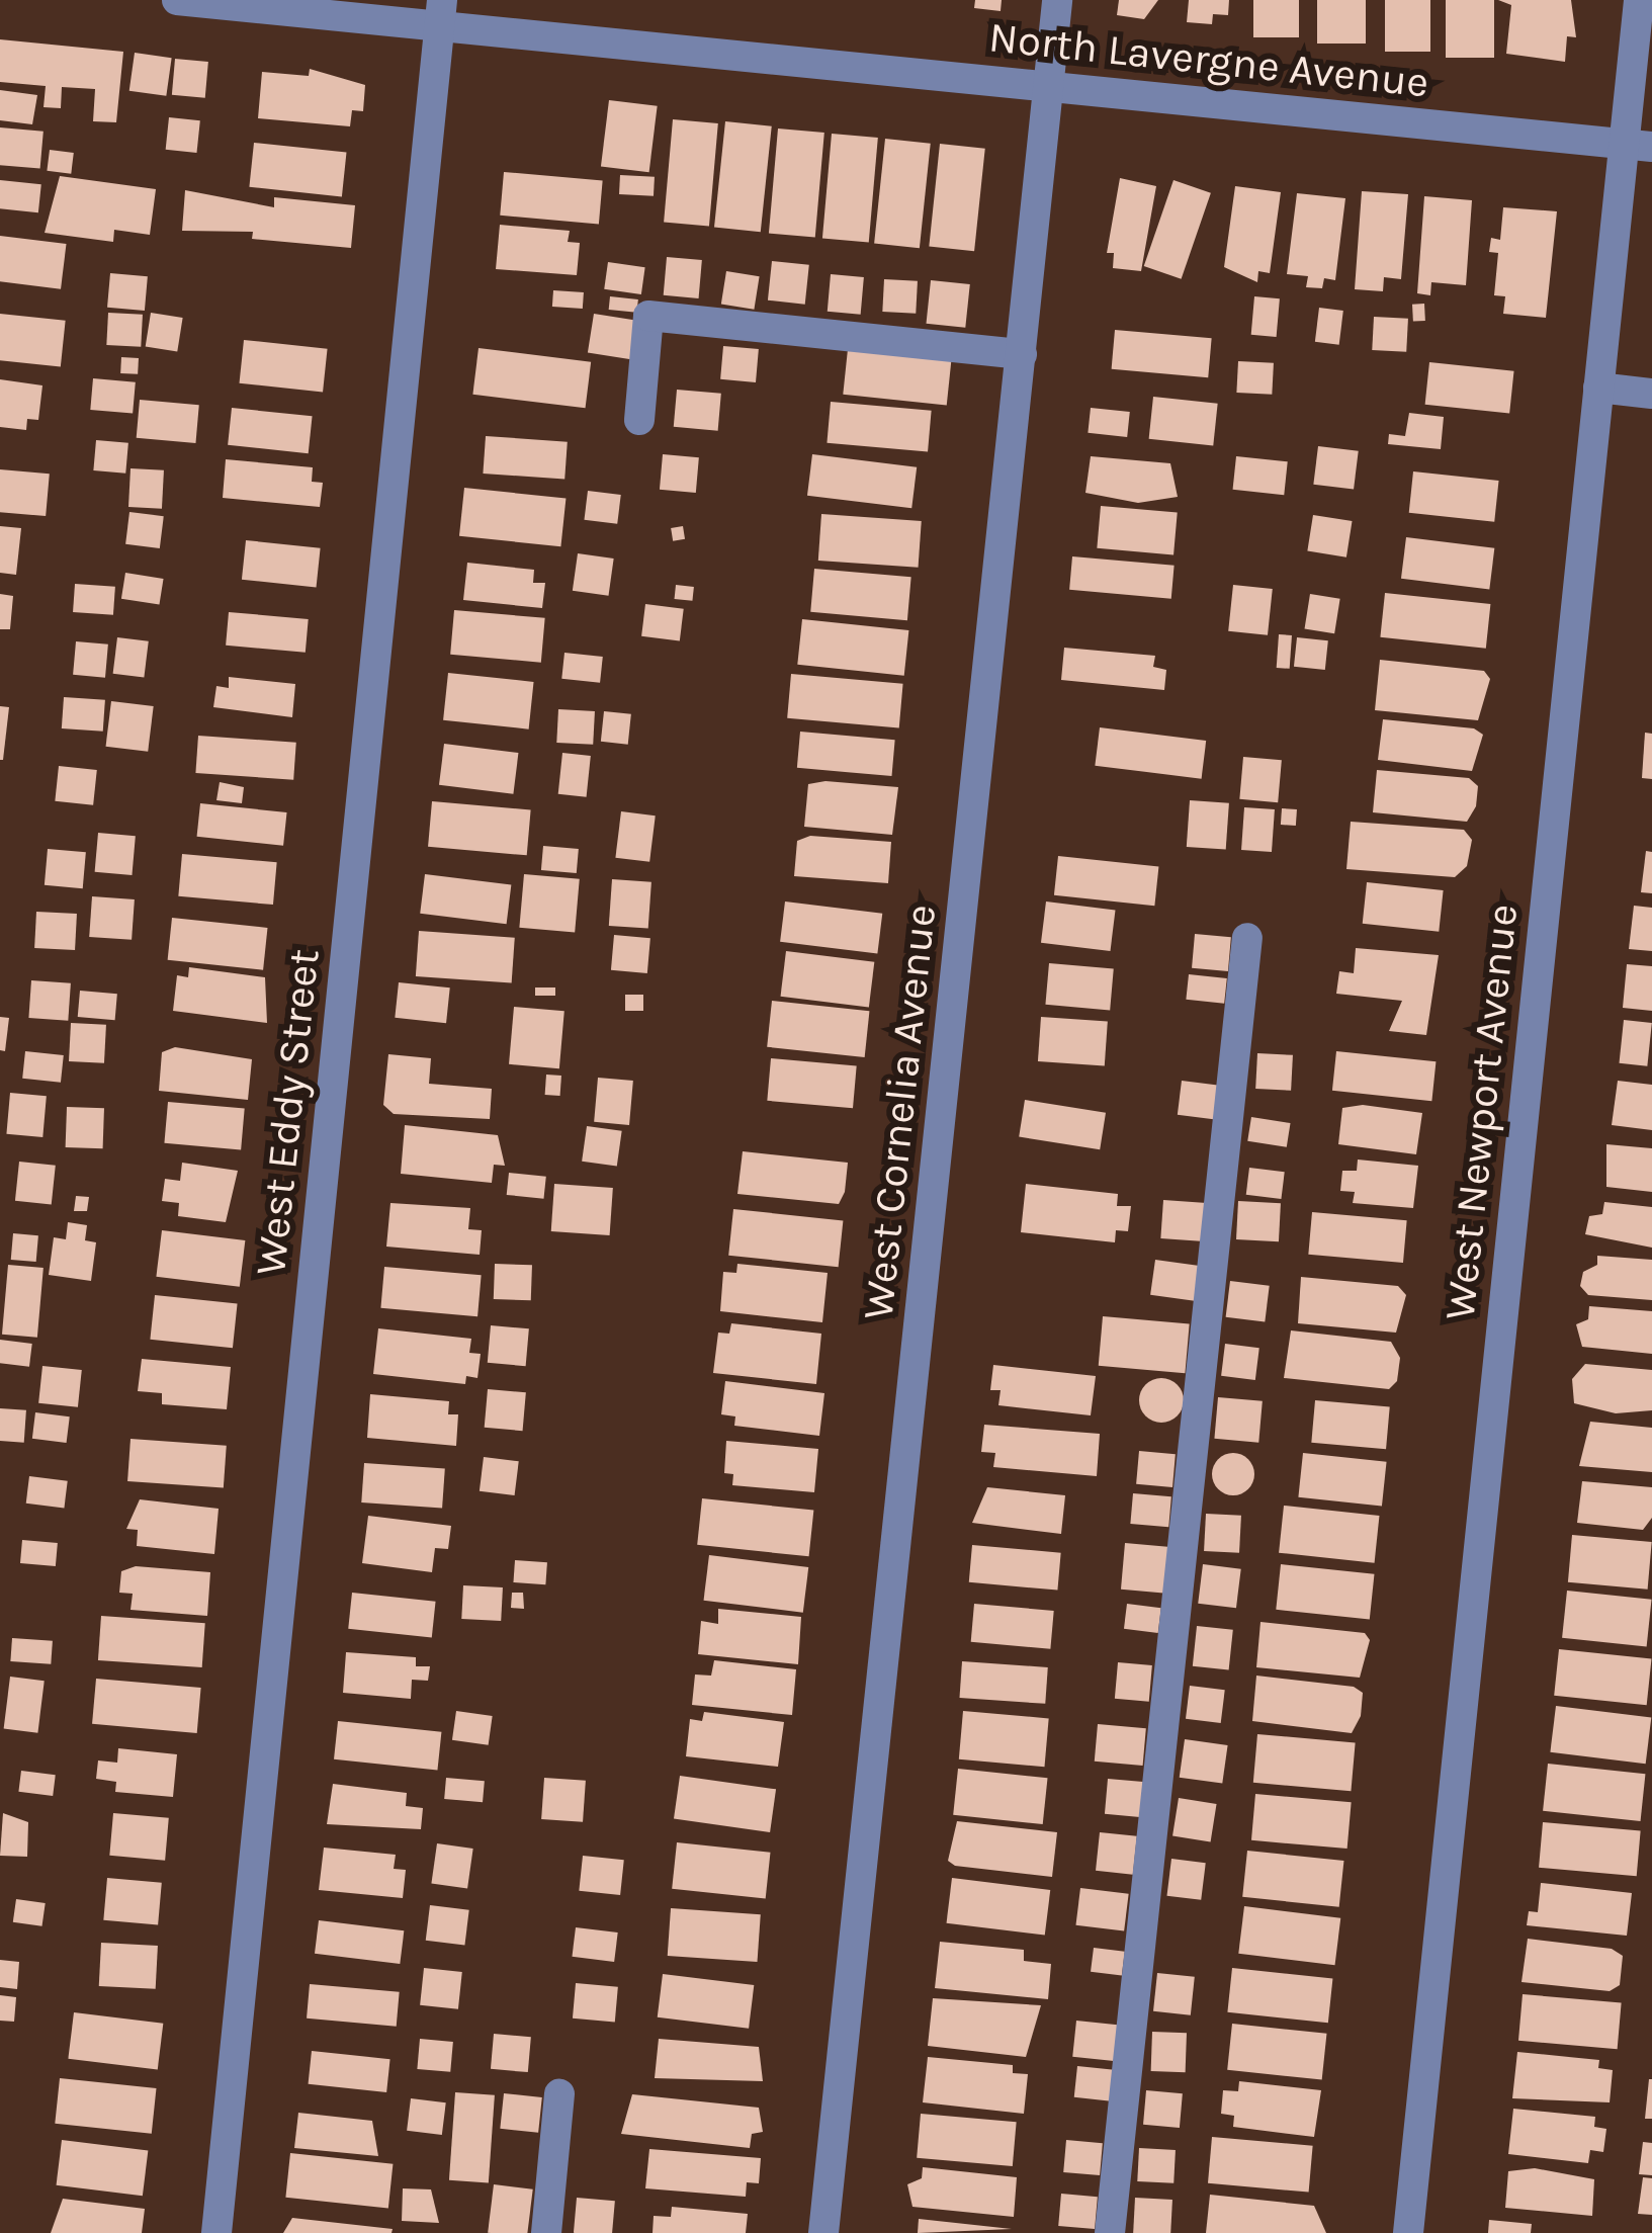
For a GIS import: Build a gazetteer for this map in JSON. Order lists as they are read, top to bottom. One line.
{"streets":{"street":["North Lavergne Avenue","West Eddy Street","West Cornelia Avenue","West Newport Avenue"]},"crossings":[["North Lavergne Avenue","West Eddy Street"],["North Lavergne Avenue","West Cornelia Avenue"],["North Lavergne Avenue","West Newport Avenue"]]}
